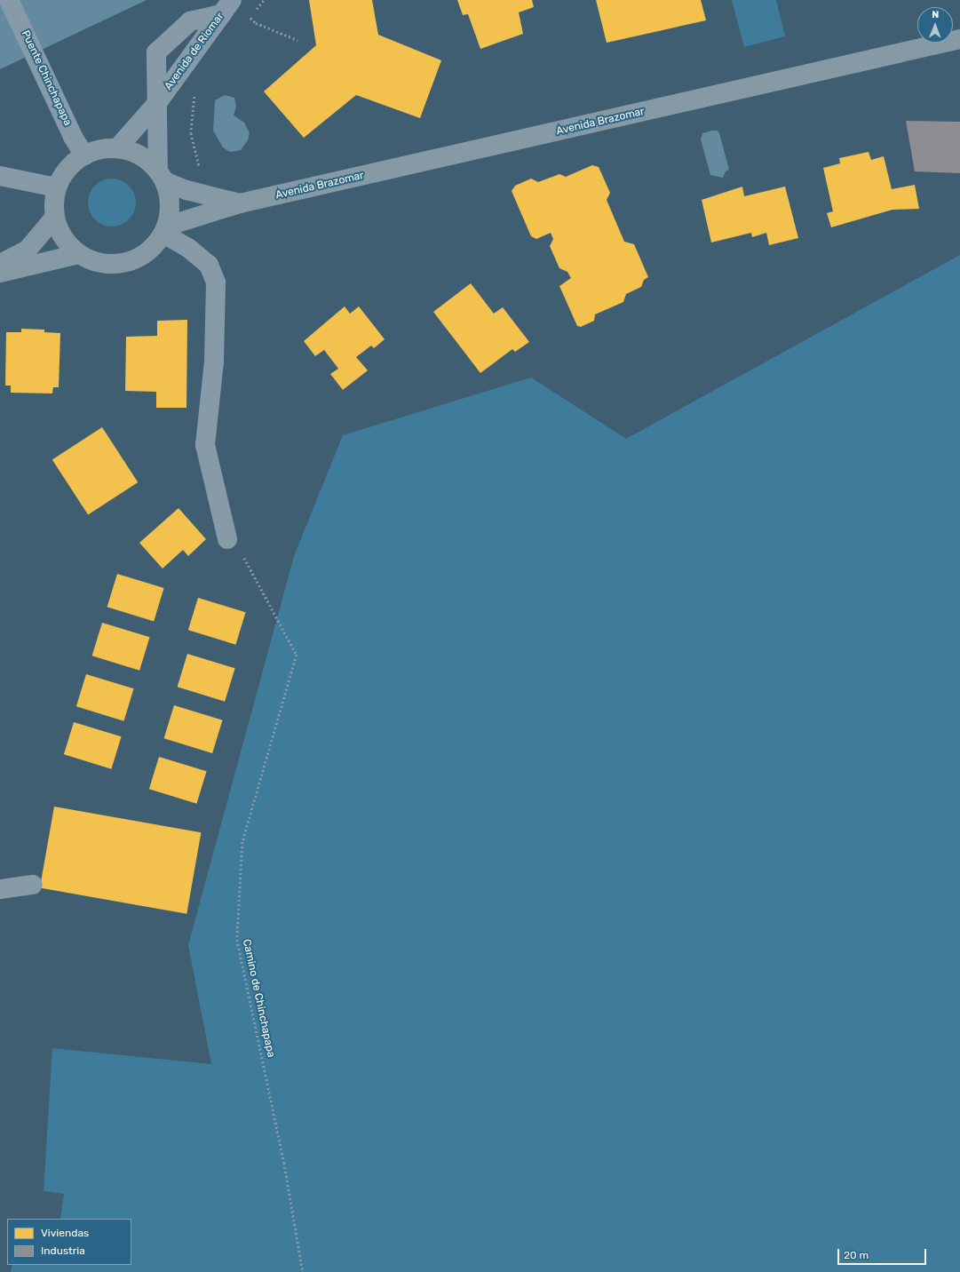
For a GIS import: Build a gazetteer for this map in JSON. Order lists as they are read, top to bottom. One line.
{"streets":{"highway":["Avenida Brazomar"],"street":["Avenida de Riomar","Puente Chinchapapa"],"path":["Camino de Chinchapapa"]},"crossings":[["Avenida de Riomar","Puente Chinchapapa"],["Avenida de Riomar","Avenida Brazomar"],["Puente Chinchapapa","Avenida Brazomar"]],"legend":["Viviendas","Industria"],"scale_bar":"20 m","north":"top"}
